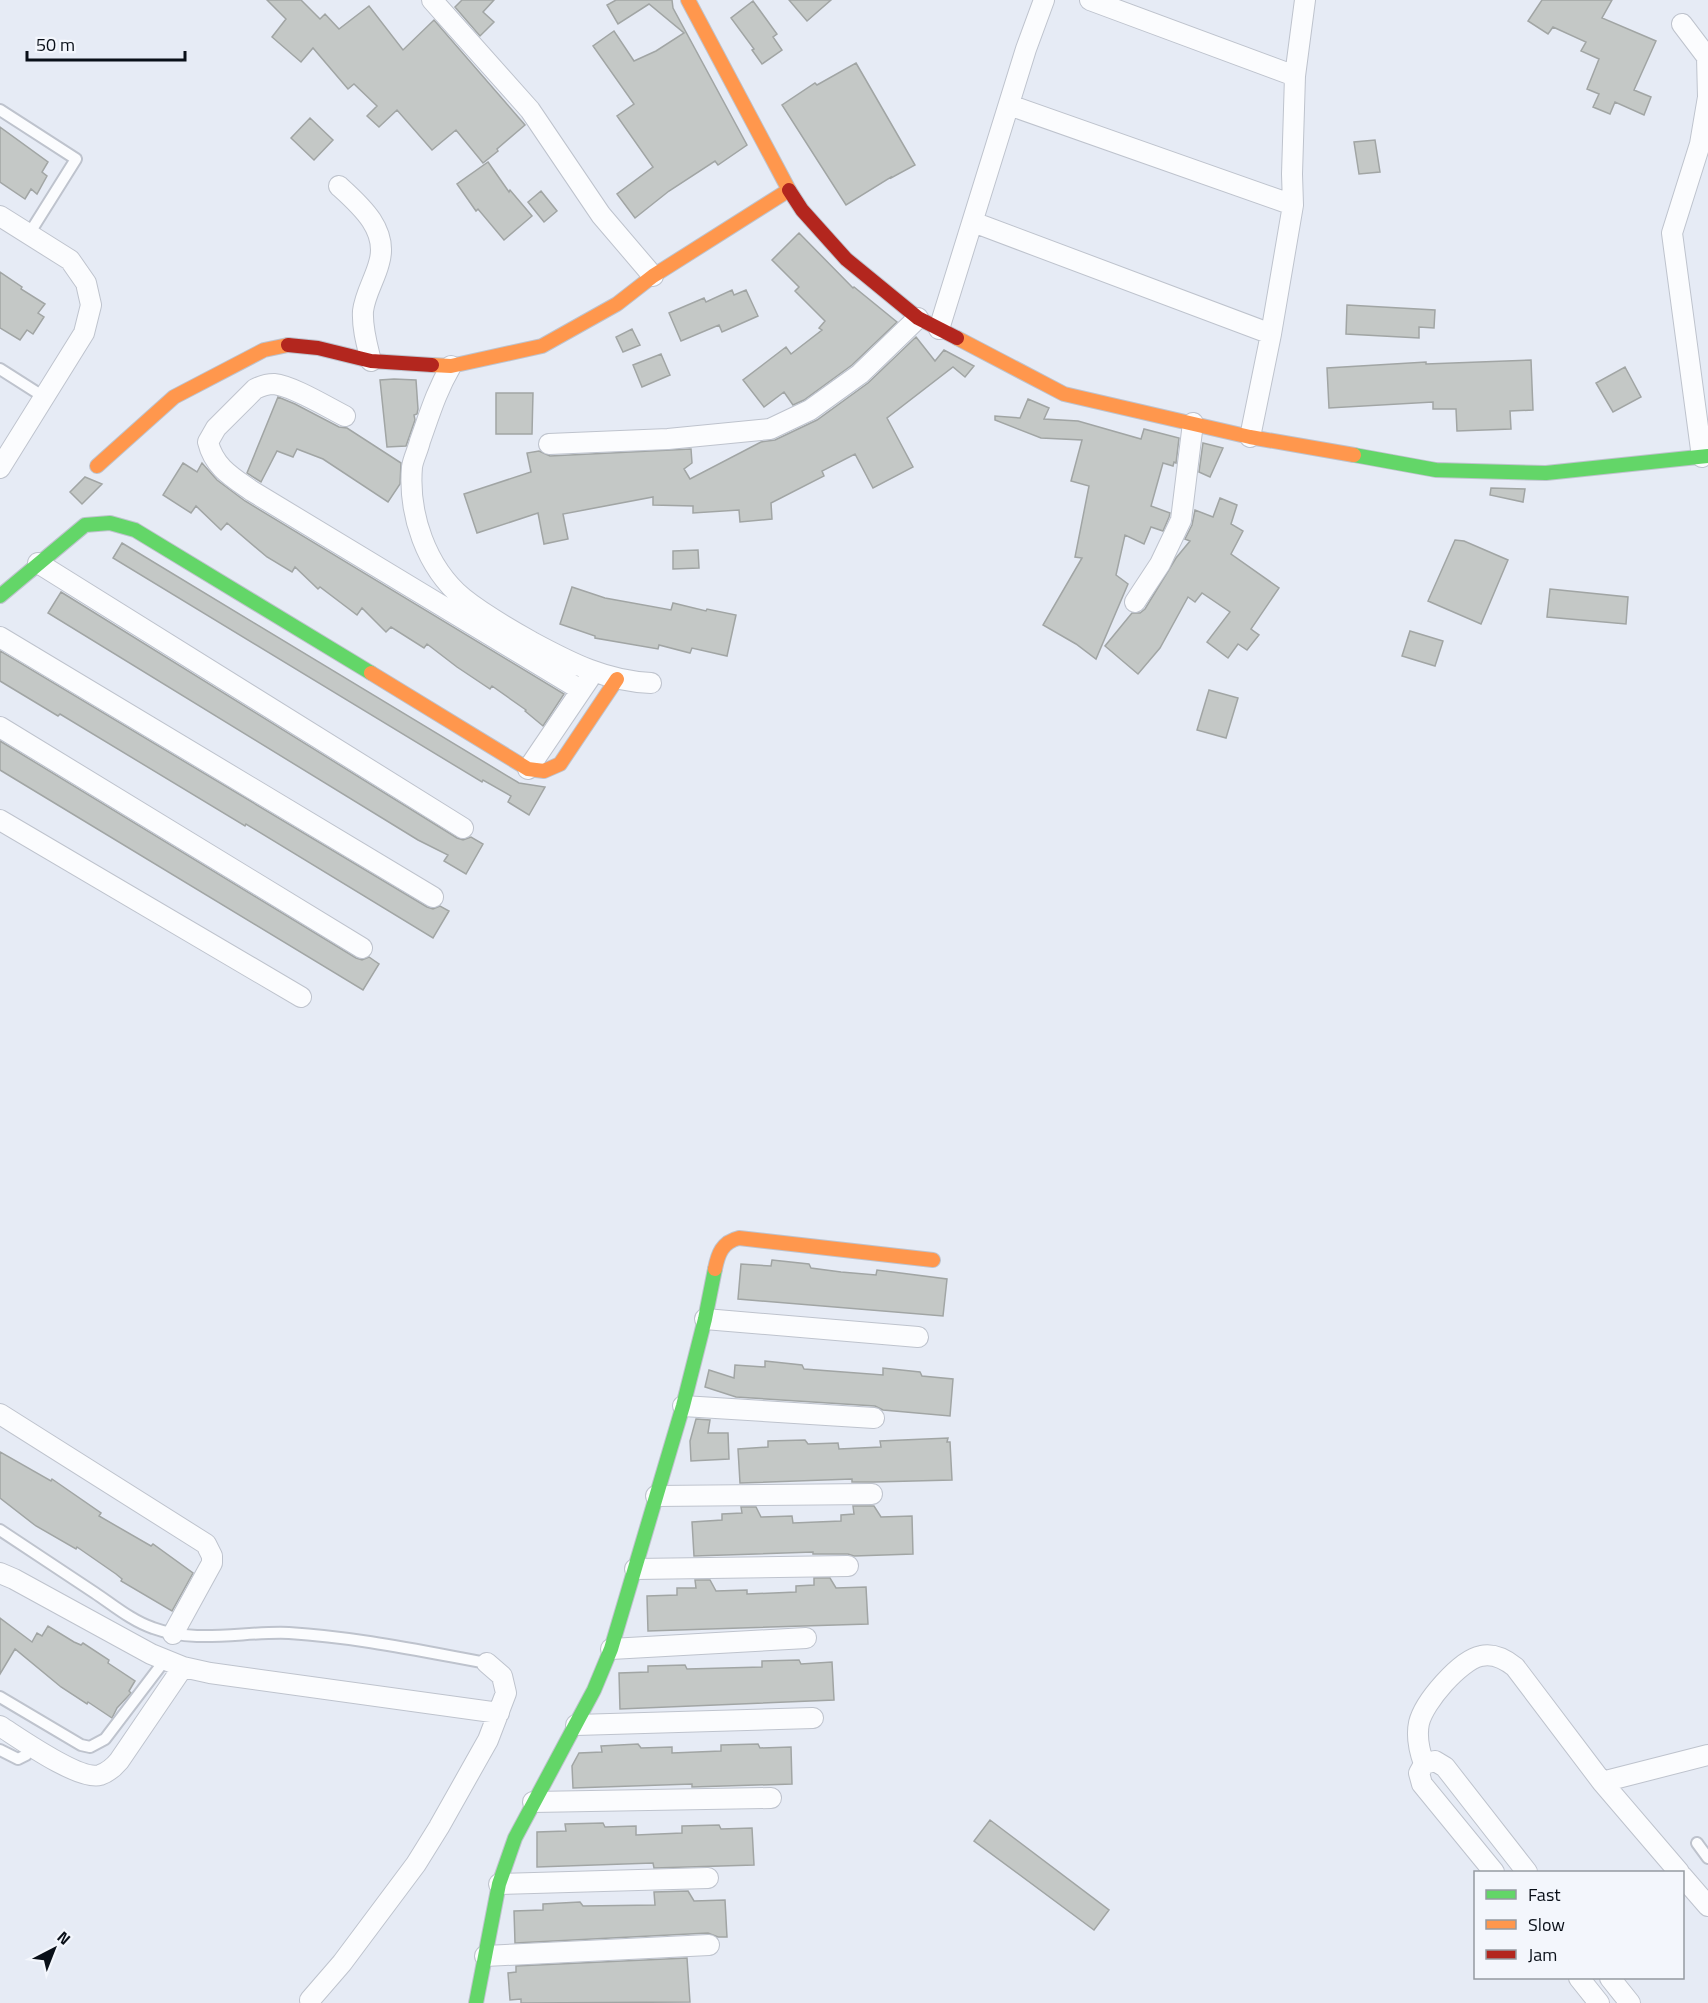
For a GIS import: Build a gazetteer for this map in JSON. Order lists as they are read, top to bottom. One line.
{"legend":["Fast","Slow","Jam"],"scale_bar":"50 m","north":"top right"}
